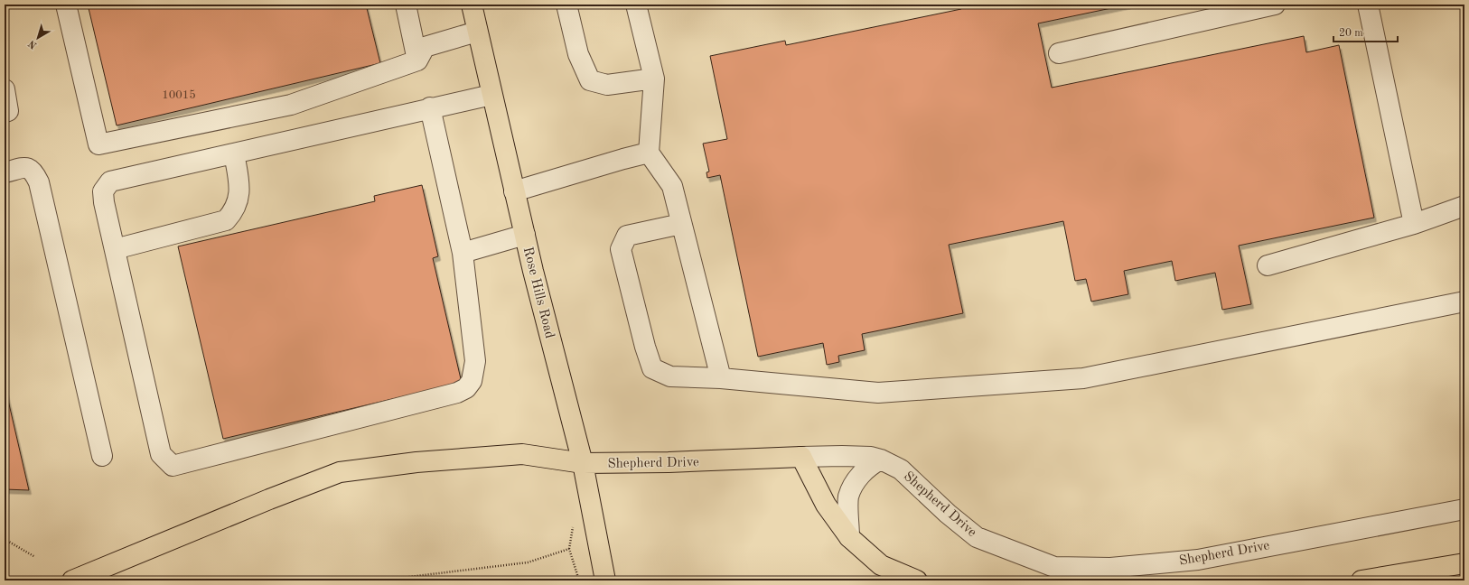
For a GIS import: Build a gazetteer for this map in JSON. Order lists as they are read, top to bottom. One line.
{"streets":{"main road":["Rose Hills Road","Shepherd Drive"]},"crossings":[["Rose Hills Road","Shepherd Drive"]],"house_numbers":["10015"],"scale_bar":"20 m","north":"bottom left"}
